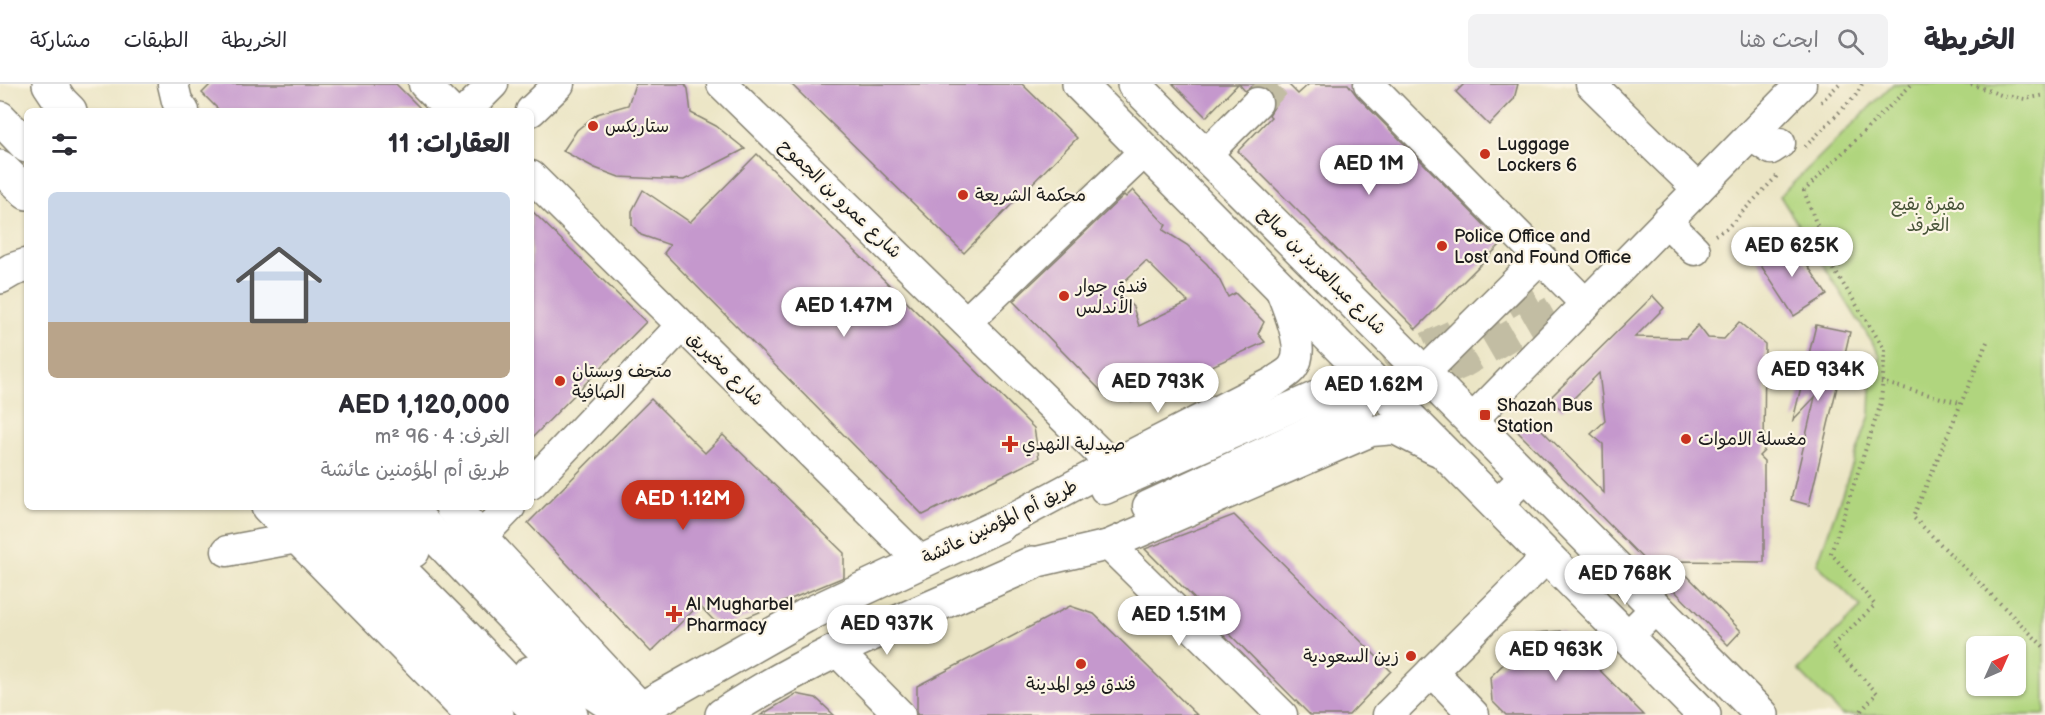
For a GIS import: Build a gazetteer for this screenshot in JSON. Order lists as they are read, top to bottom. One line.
{"streets":{"main road":["شارع عبدالعزيز بن صالح","طريق أم المؤمنين عائشة"],"street":["شارع عمرو بن الجموح","شارع مخيريق"]},"crossings":[["شارع عمرو بن الجموح","طريق أم المؤمنين عائشة"],["شارع مخيريق","طريق أم المؤمنين عائشة"]],"parks":["مقبرة بقيع الغرقد"],"places":{"other":["ستاربكس","Luggage Lockers 6","محكمة الشريعة","Police Office and Lost and Found Office","فندق جوار الأندلس","متحف وبستان الصافية","مغسلة الاموات","زين السعودية","فندق فيو المدينة"],"transit":["Shazah Bus Station"],"health":["صيدلية النهدي","Al Mugharbel Pharmacy"]},"north":"top right","page":{"header":"الخريطة","search":"ابحث هنا","nav":["الخريطة","الطبقات","مشاركة"],"heading":"العقارات: 11","price":["AED 1M","AED 625K","AED 1.47M","AED 934K","AED 793K","AED 1.62M","AED 1.12M","AED 768K","AED 1.51M","AED 937K","AED 963K"],"list":[{"name":"AED 1,120,000","note":"الغرف: 4 · 96 m² · طريق أم المؤمنين عائشة"}]}}
